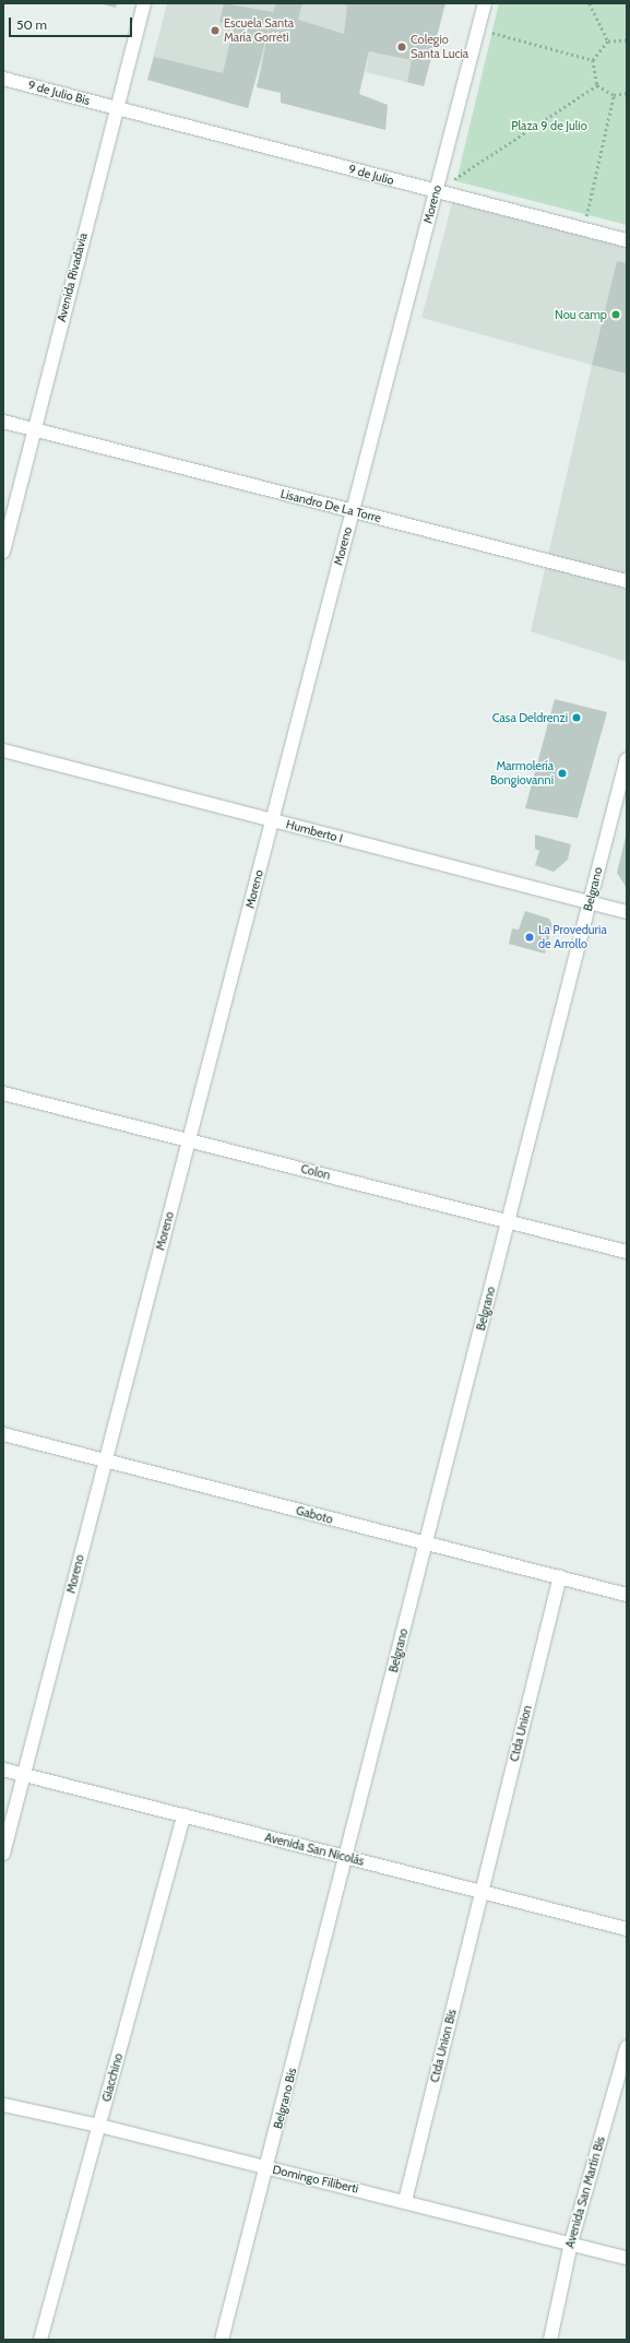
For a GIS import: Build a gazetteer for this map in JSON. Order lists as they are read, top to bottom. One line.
{"streets":{"street":["9 de Julio Bis","9 de Julio","Moreno","Avenida Rivadavia","Lisandro De La Torre","Humberto I","Belgrano","Colon","Gaboto","Ctda Union","Avenida San Nicolás","Ctda Union Bis","Giacchino","Belgrano Bis","Domingo Filiberti","Avenida San Martín Bis"]},"crossings":[["9 de Julio Bis","9 de Julio"],["9 de Julio Bis","Avenida Rivadavia"],["9 de Julio","Moreno"],["9 de Julio","Avenida Rivadavia"],["Moreno","Lisandro De La Torre"],["Moreno","Humberto I"],["Moreno","Colon"],["Moreno","Gaboto"],["Moreno","Avenida San Nicolás"],["Avenida Rivadavia","Lisandro De La Torre"],["Humberto I","Belgrano"],["Belgrano","Colon"],["Belgrano","Gaboto"],["Belgrano","Avenida San Nicolás"],["Belgrano","Belgrano Bis"],["Gaboto","Ctda Union"],["Ctda Union","Avenida San Nicolás"],["Ctda Union","Ctda Union Bis"],["Avenida San Nicolás","Ctda Union Bis"],["Avenida San Nicolás","Giacchino"],["Avenida San Nicolás","Belgrano Bis"],["Ctda Union Bis","Domingo Filiberti"],["Giacchino","Domingo Filiberti"],["Belgrano Bis","Domingo Filiberti"],["Domingo Filiberti","Avenida San Martín Bis"]],"parks":["Plaza 9 de Julio"],"places":["Escuela Santa María Gorreti","Colegio Santa Lucia","Nou camp","Casa Deldrenzi","Marmolería Bongiovanni","La Proveduria de Arrollo"],"scale_bar":"50 m"}
